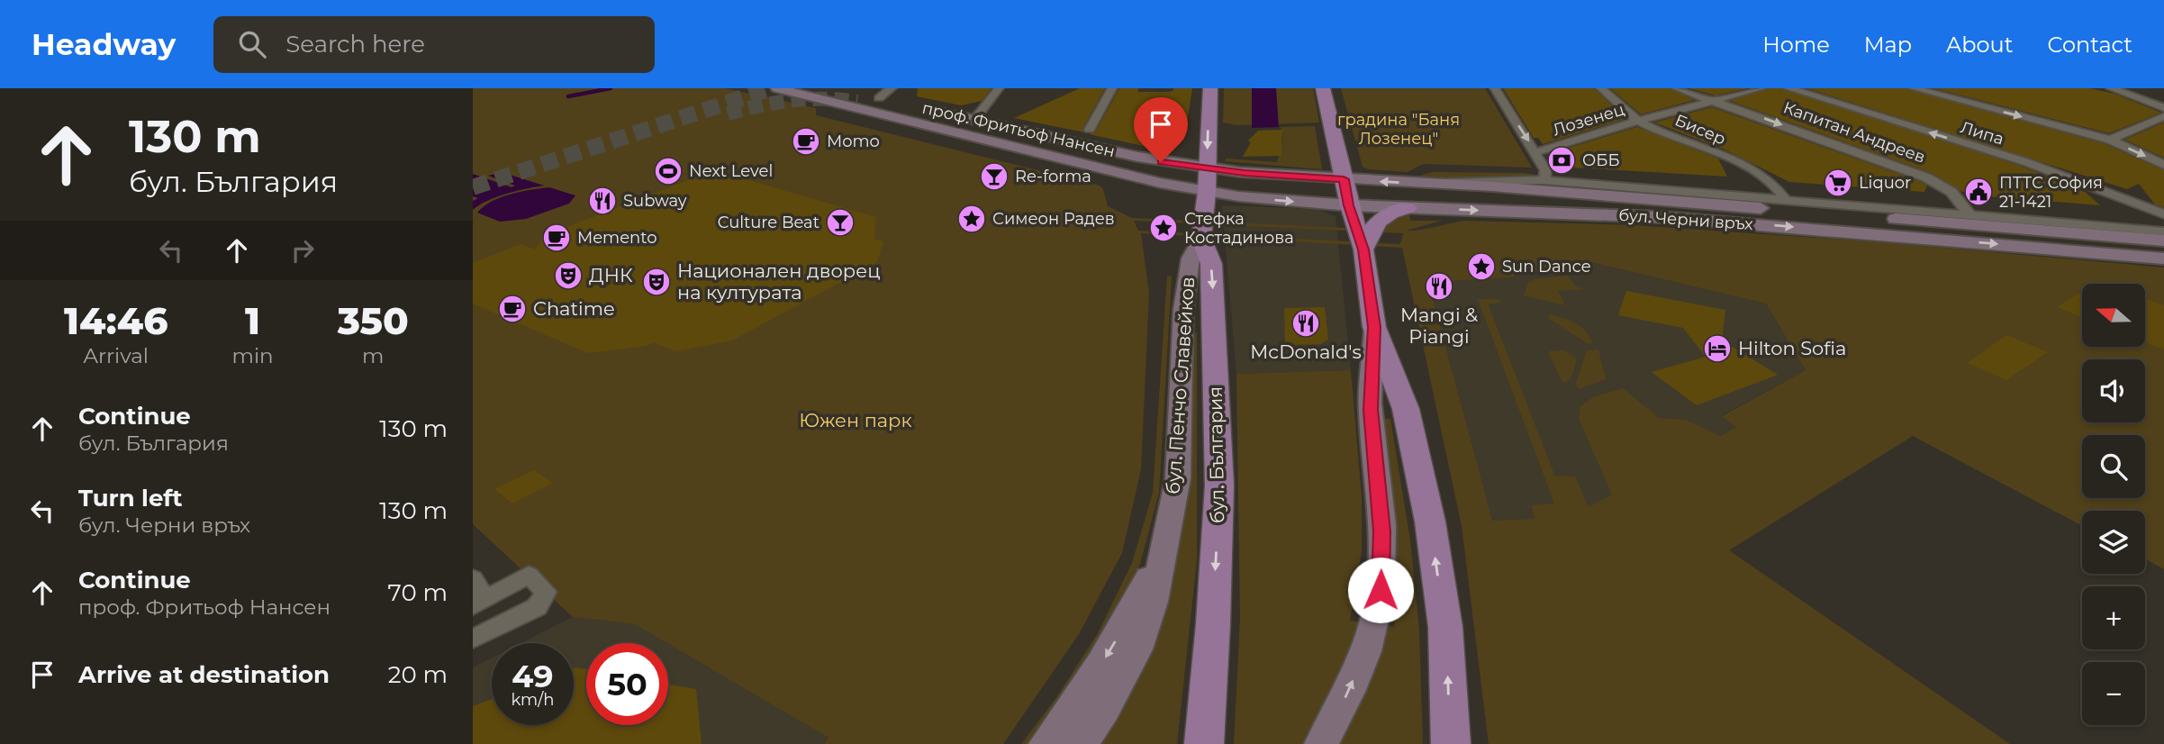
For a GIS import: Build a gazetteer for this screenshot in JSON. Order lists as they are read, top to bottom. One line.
{"streets":{"main road":["проф. Фритьоф Нансен","бул. Черни връх","бул. Пенчо Славейков","бул. България"],"street":["Лозенец","Бисер","Капитан Андреев","Липа"]},"crossings":[["Лозенец","Бисер"],["Лозенец","Капитан Андреев"],["проф. Фритьоф Нансен","бул. Черни връх"],["проф. Фритьоф Нансен","бул. България"],["Бисер","бул. Черни връх"],["Капитан Андреев","бул. Черни връх"],["бул. Черни връх","бул. България"],["бул. Пенчо Славейков","бул. България"]],"parks":["градина \"Баня Лозенец\"","Южен парк"],"places":{"cafe":["Momo","Memento","Chatime"],"bank":["ОББ"],"sports":["Next Level"],"bar":["Re-forma","Culture Beat"],"supermarket":["Liquor"],"public building":["ПТТС София 21-1421"],"restaurant":["Subway","Mangi & Piangi","McDonald's"],"place":["Симеон Радев","Стефка Костадинова","Sun Dance"],"theatre":["ДНК","Национален дворец на културата"],"hotel":["Hilton Sofia"]},"north":"left","page":{"header":"Headway","search":"Search here","nav":["Home","Map","About","Contact"],"turn":["130 m","бул. България"],"eta":["14:46","Arrival","1","min","350","m"],"map_buttons":["+","−"],"list":[{"name":"Continue","note":"бул. България","value":"130 m"},{"name":"Turn left","note":"бул. Черни връх","value":"130 m"},{"name":"Continue","note":"проф. Фритьоф Нансен","value":"70 m"},{"name":"Arrive at destination","value":"20 m"}],"speed":"49 km/h","limit":"50"}}
